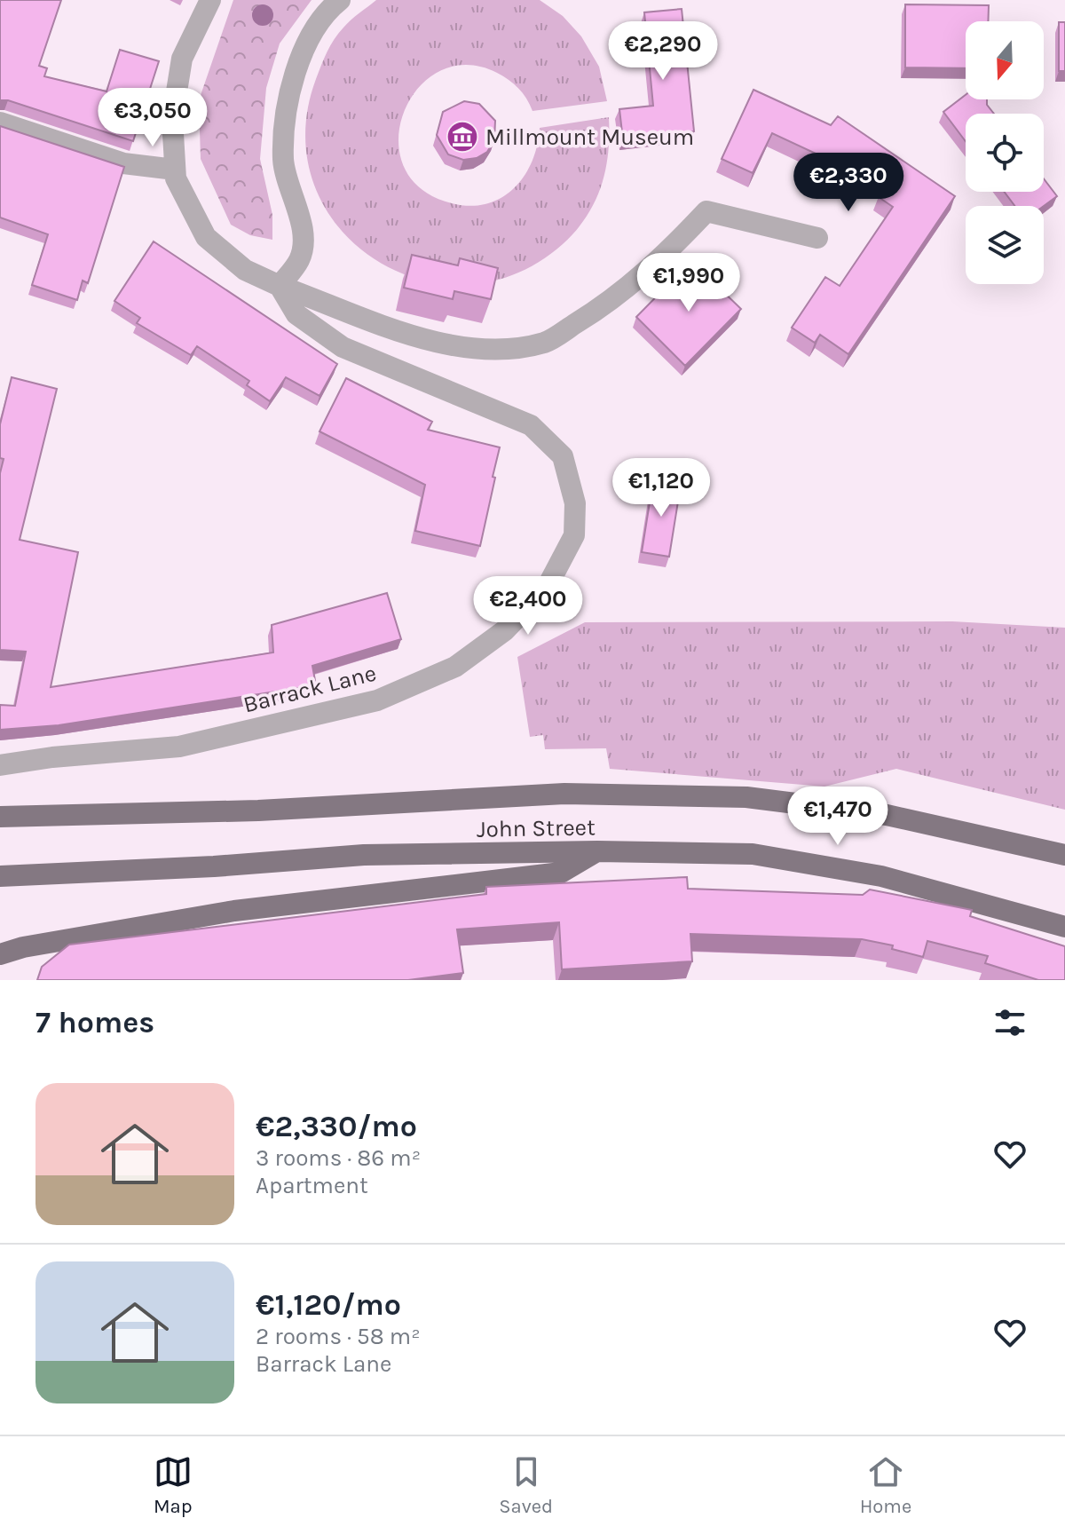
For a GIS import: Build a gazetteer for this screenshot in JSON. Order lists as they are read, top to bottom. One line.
{"streets":{"main road":["John Street"],"street":["Barrack Lane"]},"places":{"museum":["Millmount Museum"]},"north":"bottom","page":{"price":["€2,290","€3,050","€2,330","€1,990","€1,120","€2,400","€1,470"],"heading":"7 homes","list":[{"name":"€2,330/mo","note":"3 rooms · 86 m² · Apartment"},{"name":"€1,120/mo","note":"2 rooms · 58 m² · Barrack Lane"}],"tabs":["Map","Saved","Home"]}}
